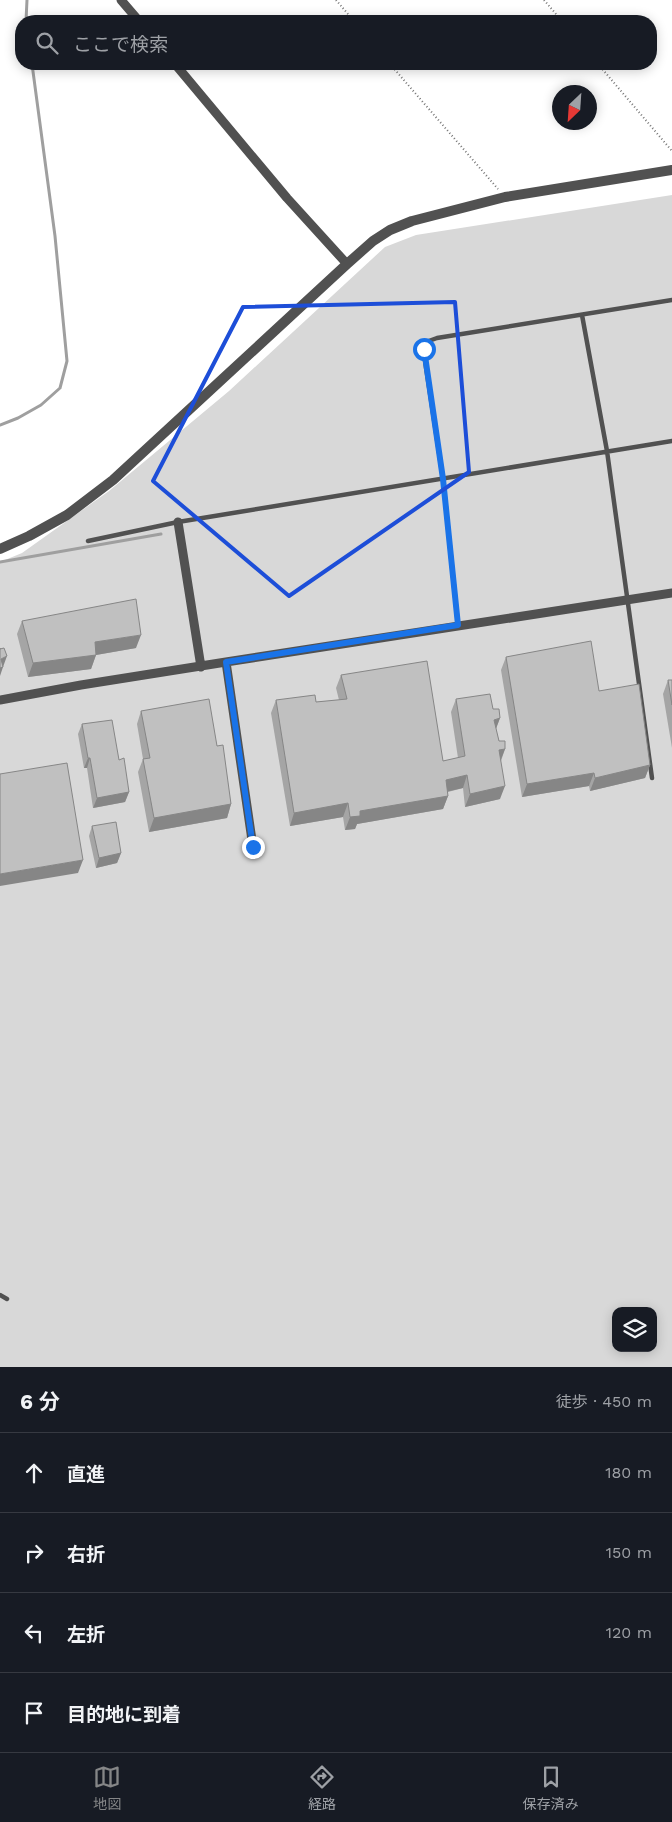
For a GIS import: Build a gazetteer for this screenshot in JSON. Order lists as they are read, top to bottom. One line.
{"north":"bottom left","page":{"search":"ここで検索","heading":["6 分","徒歩 · 450 m"],"list":[["直進","180 m"],["右折","150 m"],["左折","120 m"],"目的地に到着"],"nav":["地図","経路","保存済み"]}}
